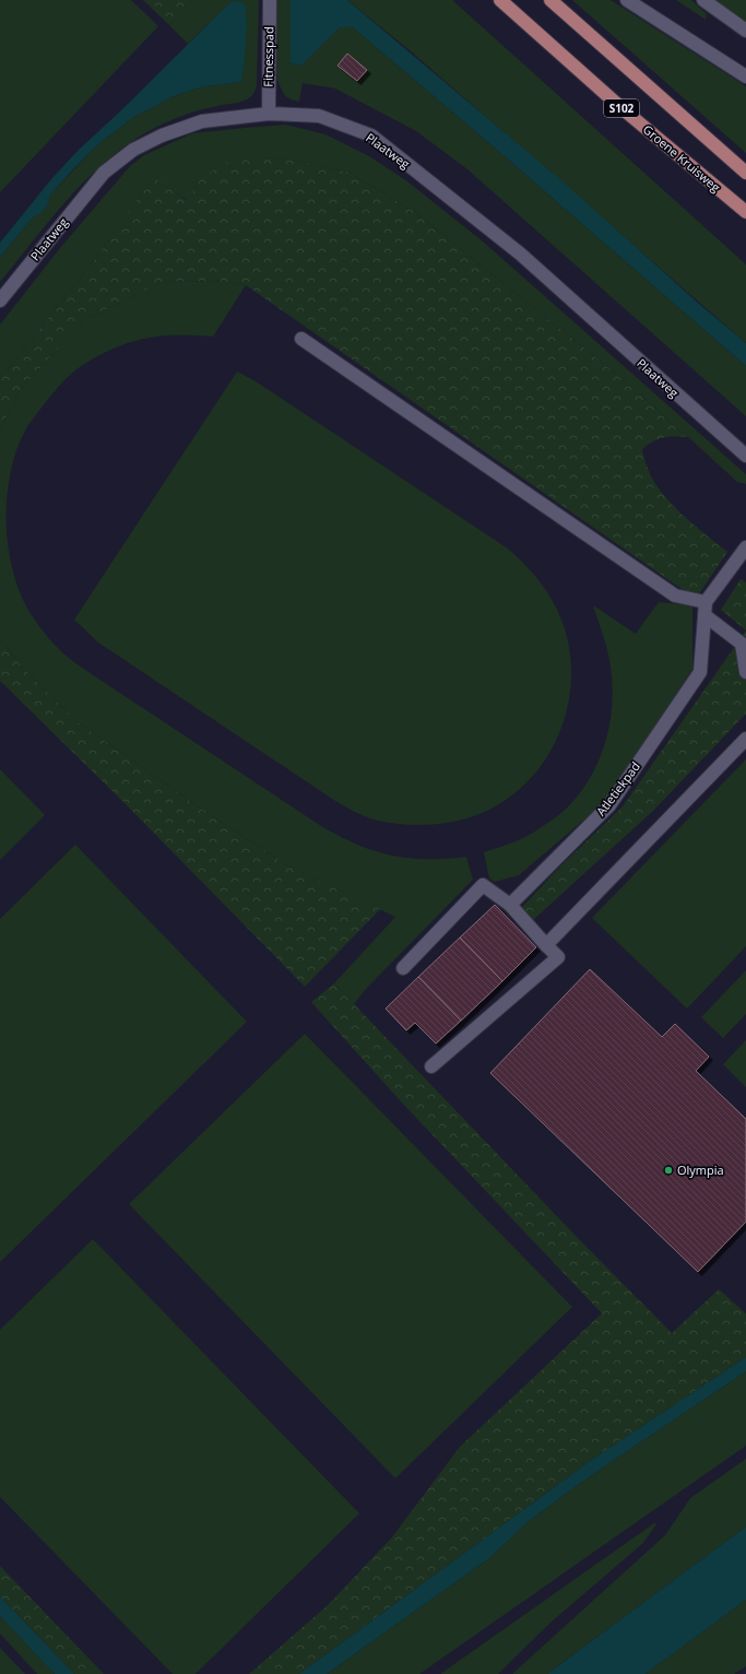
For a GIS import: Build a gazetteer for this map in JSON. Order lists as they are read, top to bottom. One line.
{"streets":{"main road":["S102","Groene Kruisweg"],"street":["Fitnesspad","Plaatweg","Atletiekpad"]},"crossings":[["Fitnesspad","Plaatweg"]],"places":["Olympia"]}
